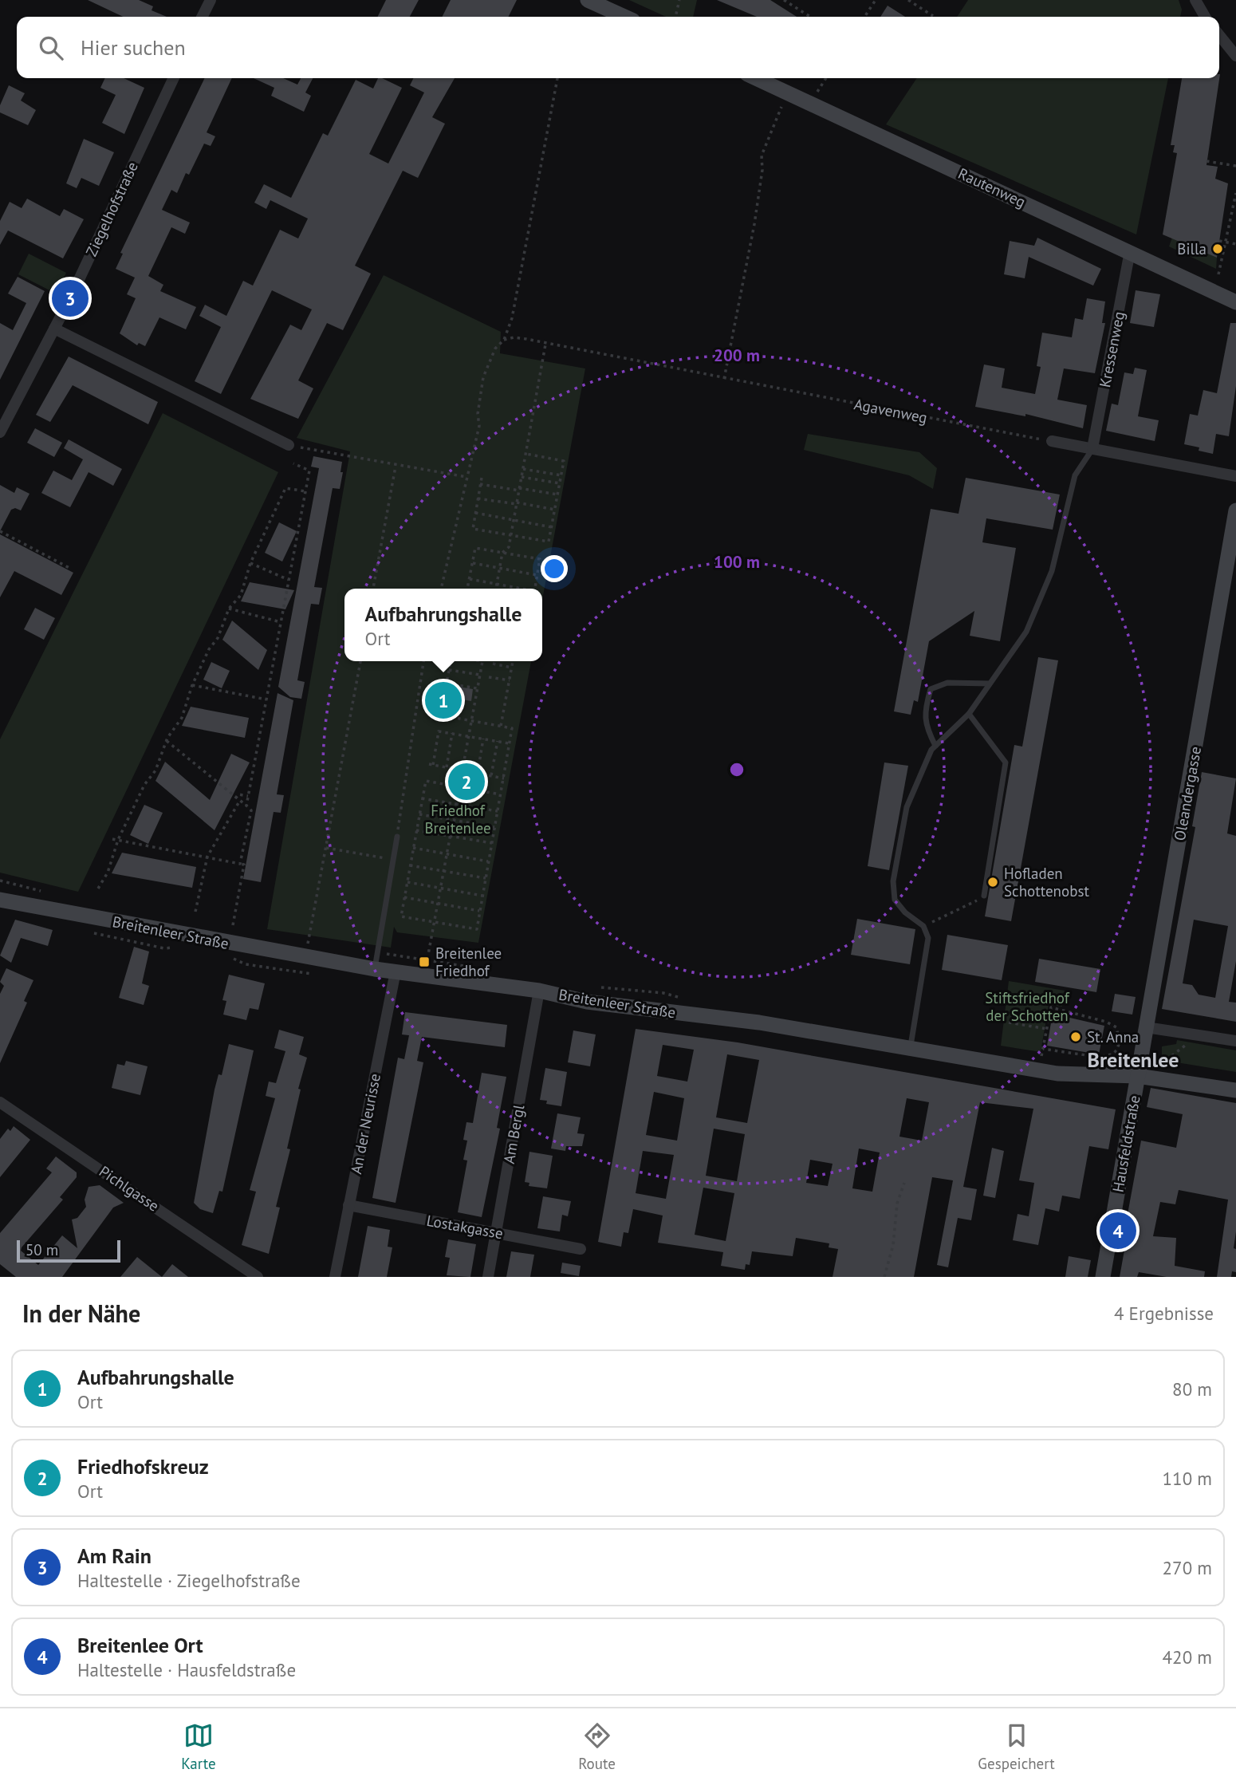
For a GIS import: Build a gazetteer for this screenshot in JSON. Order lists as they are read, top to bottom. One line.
{"streets":{"street":["Rautenweg","Ziegelhofstraße","Kressenweg","Oleandergasse","Breitenleer Straße","An der Neurisse","Am Bergl","Hausfeldstraße","Pichlgasse","Lostakgasse"],"path":["Agavenweg"]},"crossings":[["Rautenweg","Kressenweg"],["Oleandergasse","Breitenleer Straße"],["Oleandergasse","Hausfeldstraße"],["Breitenleer Straße","An der Neurisse"],["Breitenleer Straße","Am Bergl"],["Breitenleer Straße","Hausfeldstraße"],["An der Neurisse","Lostakgasse"],["Am Bergl","Lostakgasse"]],"districts":["Breitenlee"],"parks":["Friedhof Breitenlee","Stiftsfriedhof der Schotten"],"places":{"other":["Billa","Hofladen Schottenobst","St. Anna"],"transit":["Breitenlee Friedhof"]},"scale_bar":"50 m","page":{"search":"Hier suchen","pins":["3","1","2","4"],"popup":["Aufbahrungshalle","Ort"],"scale":"50 m","heading":["In der Nähe","4 Ergebnisse"],"list":[{"mark":"1","name":"Aufbahrungshalle","note":"Ort","value":"80 m"},{"mark":"2","name":"Friedhofskreuz","note":"Ort","value":"110 m"},{"mark":"3","name":"Am Rain","note":"Haltestelle · Ziegelhofstraße","value":"270 m"},{"mark":"4","name":"Breitenlee Ort","note":"Haltestelle · Hausfeldstraße","value":"420 m"}],"nav":["Karte","Route","Gespeichert"]},"rings":["200 m","100 m"]}
